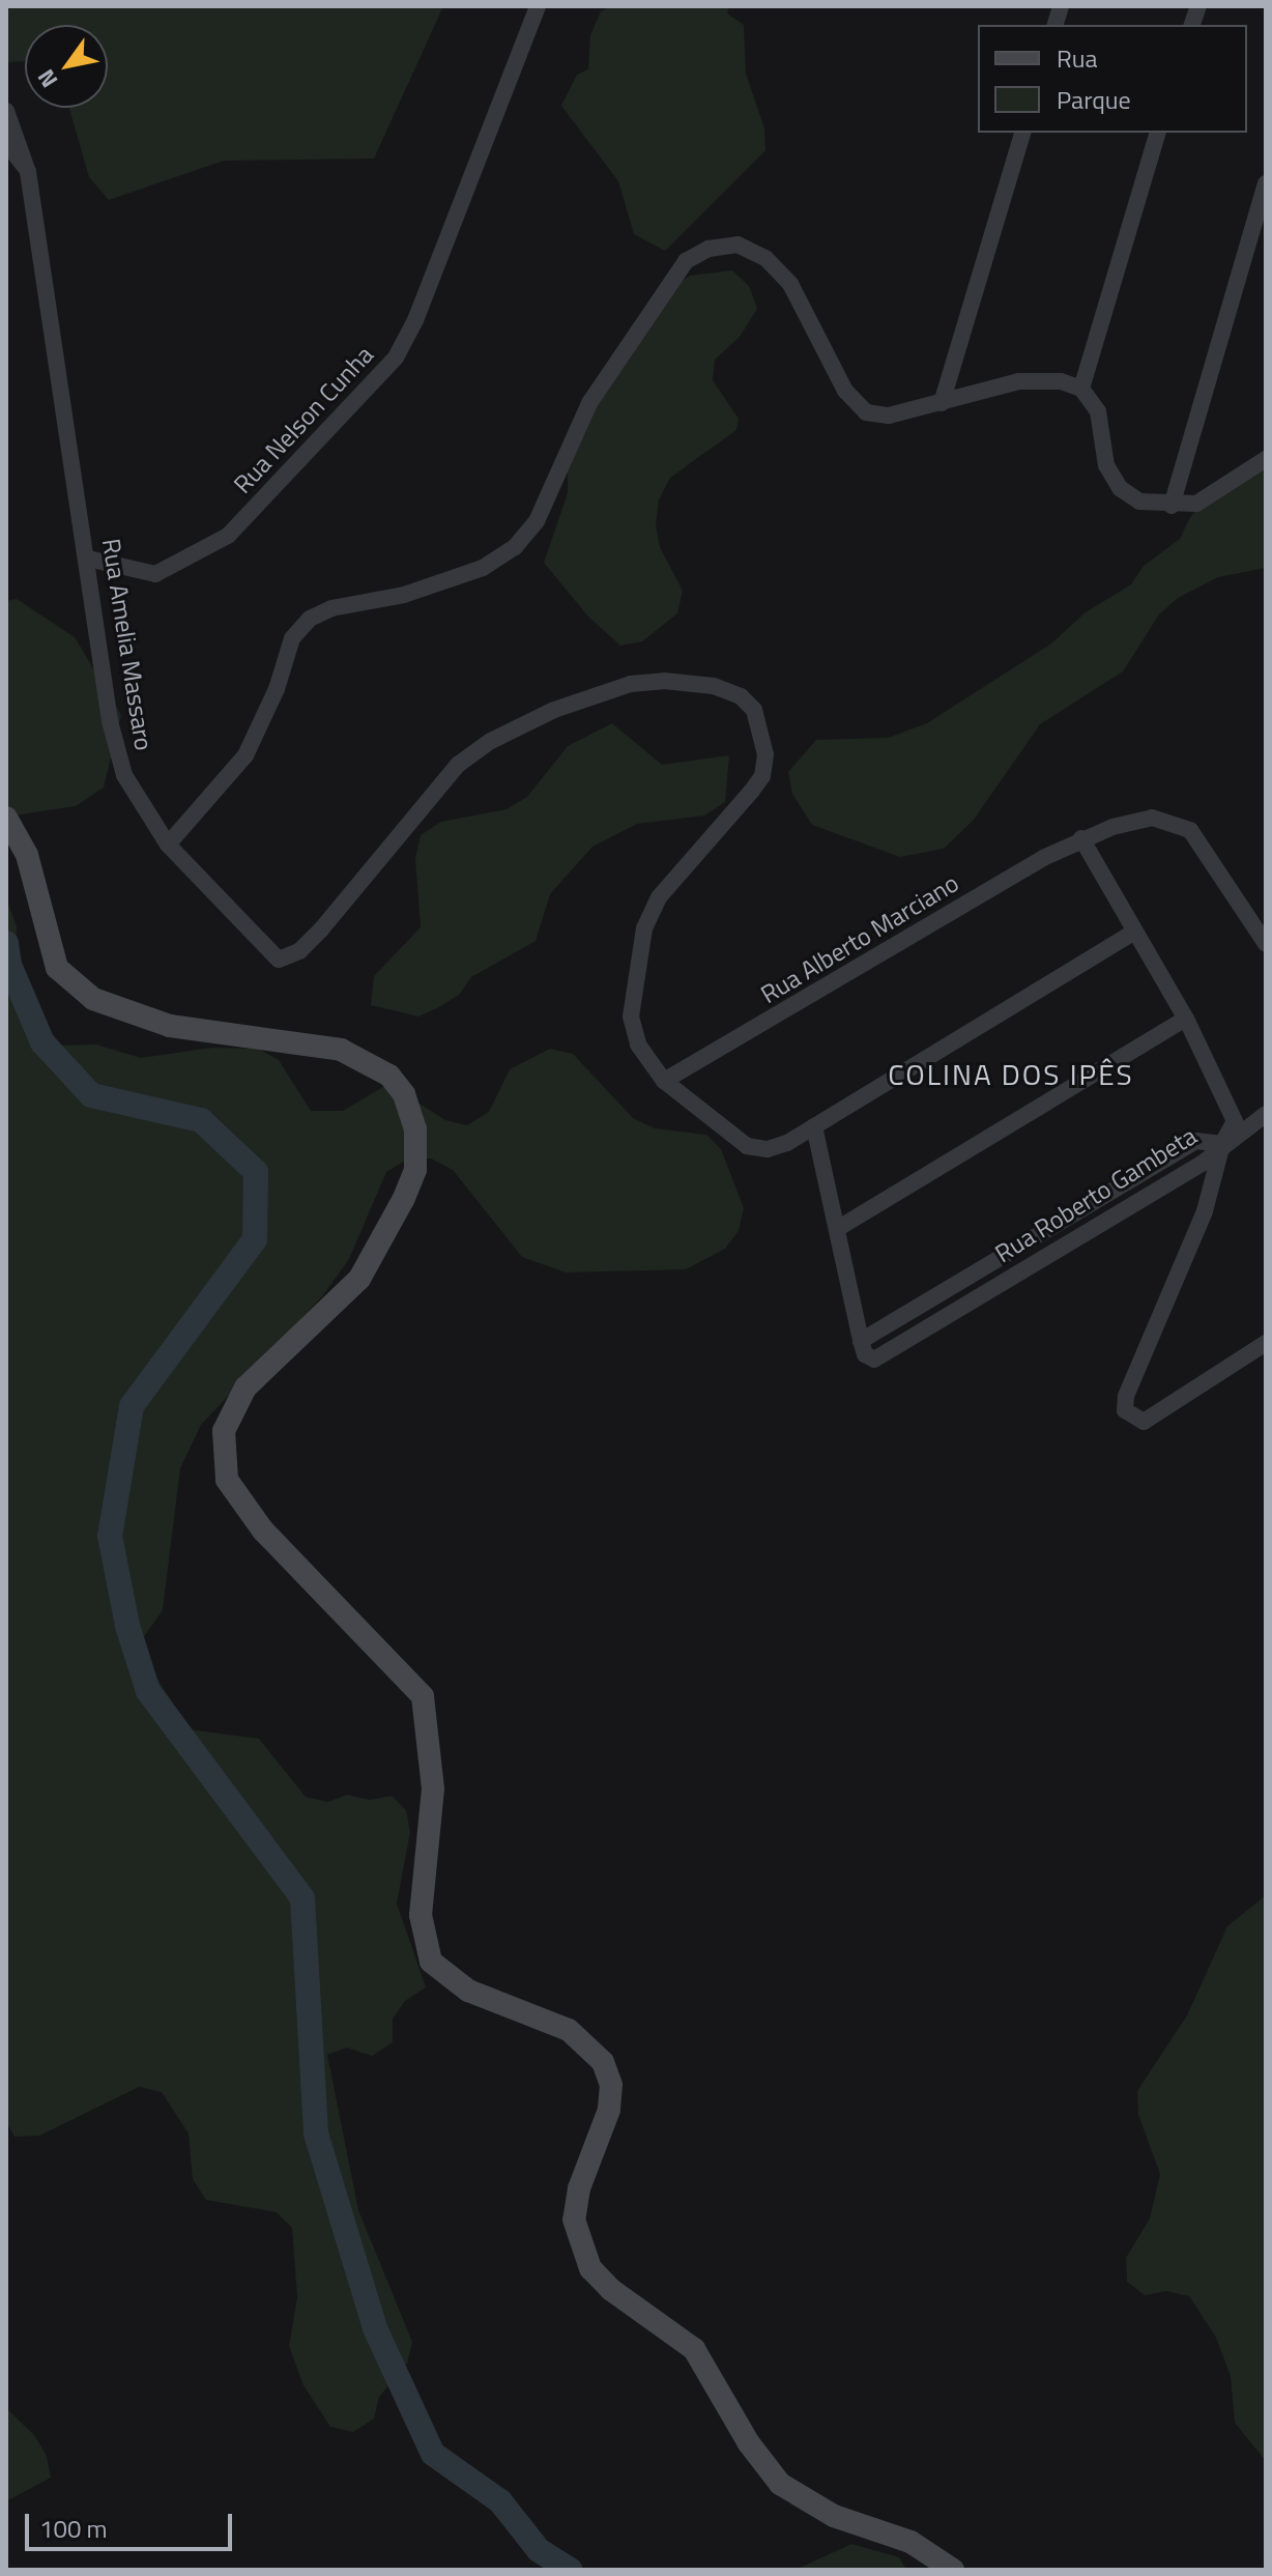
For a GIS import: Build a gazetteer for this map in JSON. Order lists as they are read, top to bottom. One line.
{"streets":{"street":["Rua Nelson Cunha","Rua Amelia Massaro","Rua Alberto Marciano","Rua Roberto Gambeta"]},"crossings":[["Rua Nelson Cunha","Rua Amelia Massaro"],["Rua Amelia Massaro","Rua Alberto Marciano"]],"districts":["COLINA DOS IPÊS"],"legend":["Rua","Parque"],"scale_bar":"100 m","north":"bottom left"}
